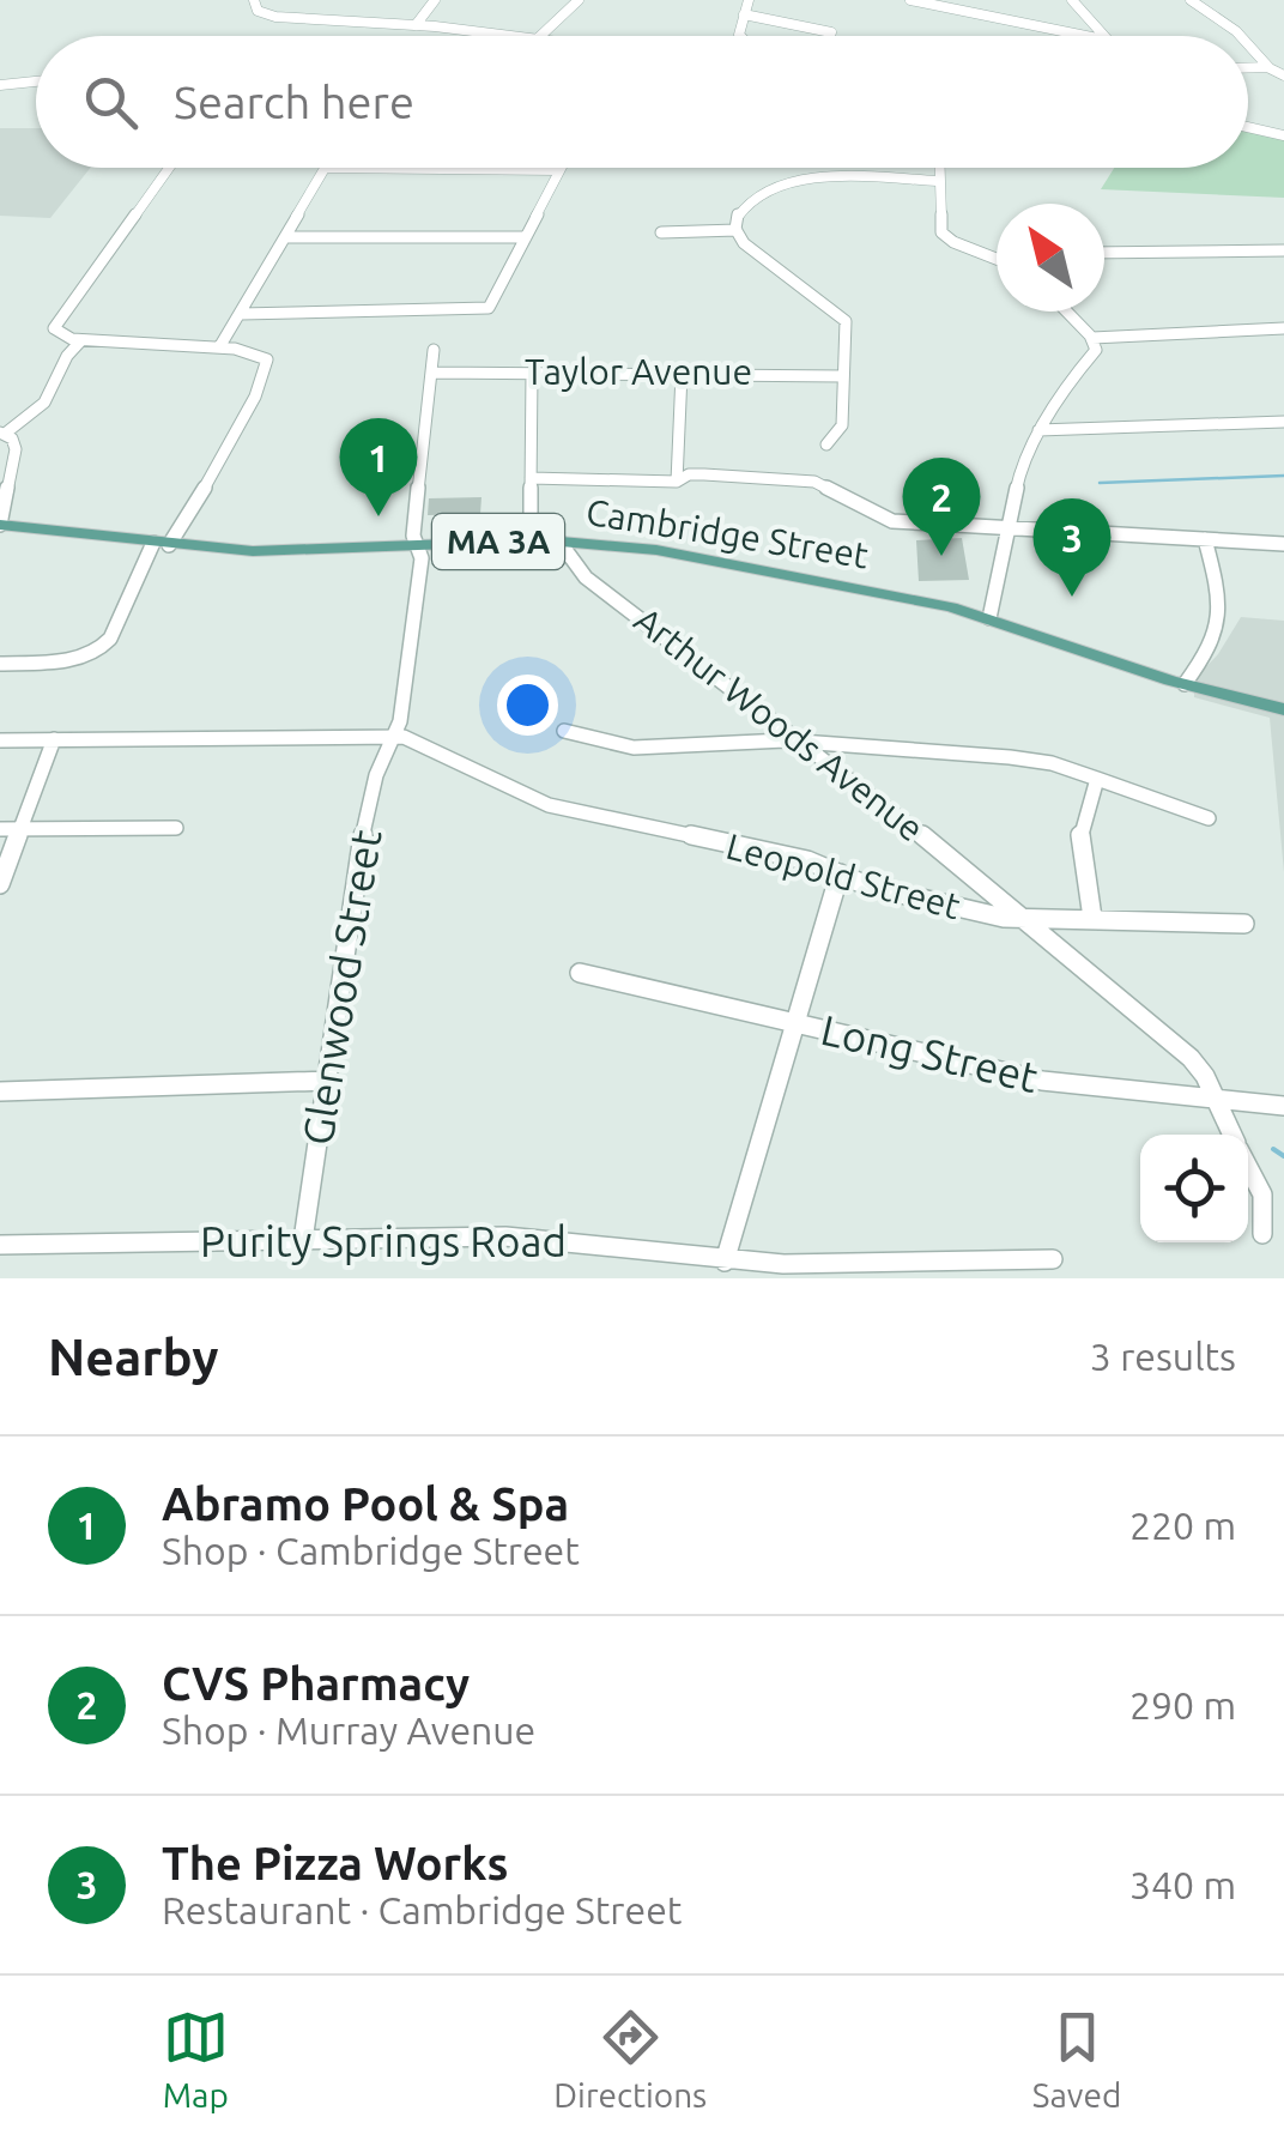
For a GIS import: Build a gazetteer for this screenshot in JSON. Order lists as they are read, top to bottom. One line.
{"streets":{"main road":["Cambridge Street","MA 3A"],"street":["Taylor Avenue","Arthur Woods Avenue","Leopold Street","Glenwood Street","Long Street","Purity Springs Road"]},"crossings":[["Taylor Avenue","Glenwood Street"],["Cambridge Street","Arthur Woods Avenue"],["Cambridge Street","Glenwood Street"],["Arthur Woods Avenue","Leopold Street"],["Arthur Woods Avenue","Long Street"],["Leopold Street","Glenwood Street"],["Glenwood Street","Purity Springs Road"]],"north":"top left","page":{"search":"Search here","pins":["1","2","3"],"heading":["Nearby","3 results"],"list":[{"mark":"1","name":"Abramo Pool & Spa","note":"Shop · Cambridge Street","value":"220 m"},{"mark":"2","name":"CVS Pharmacy","note":"Shop · Murray Avenue","value":"290 m"},{"mark":"3","name":"The Pizza Works","note":"Restaurant · Cambridge Street","value":"340 m"}],"nav":["Map","Directions","Saved"]}}
